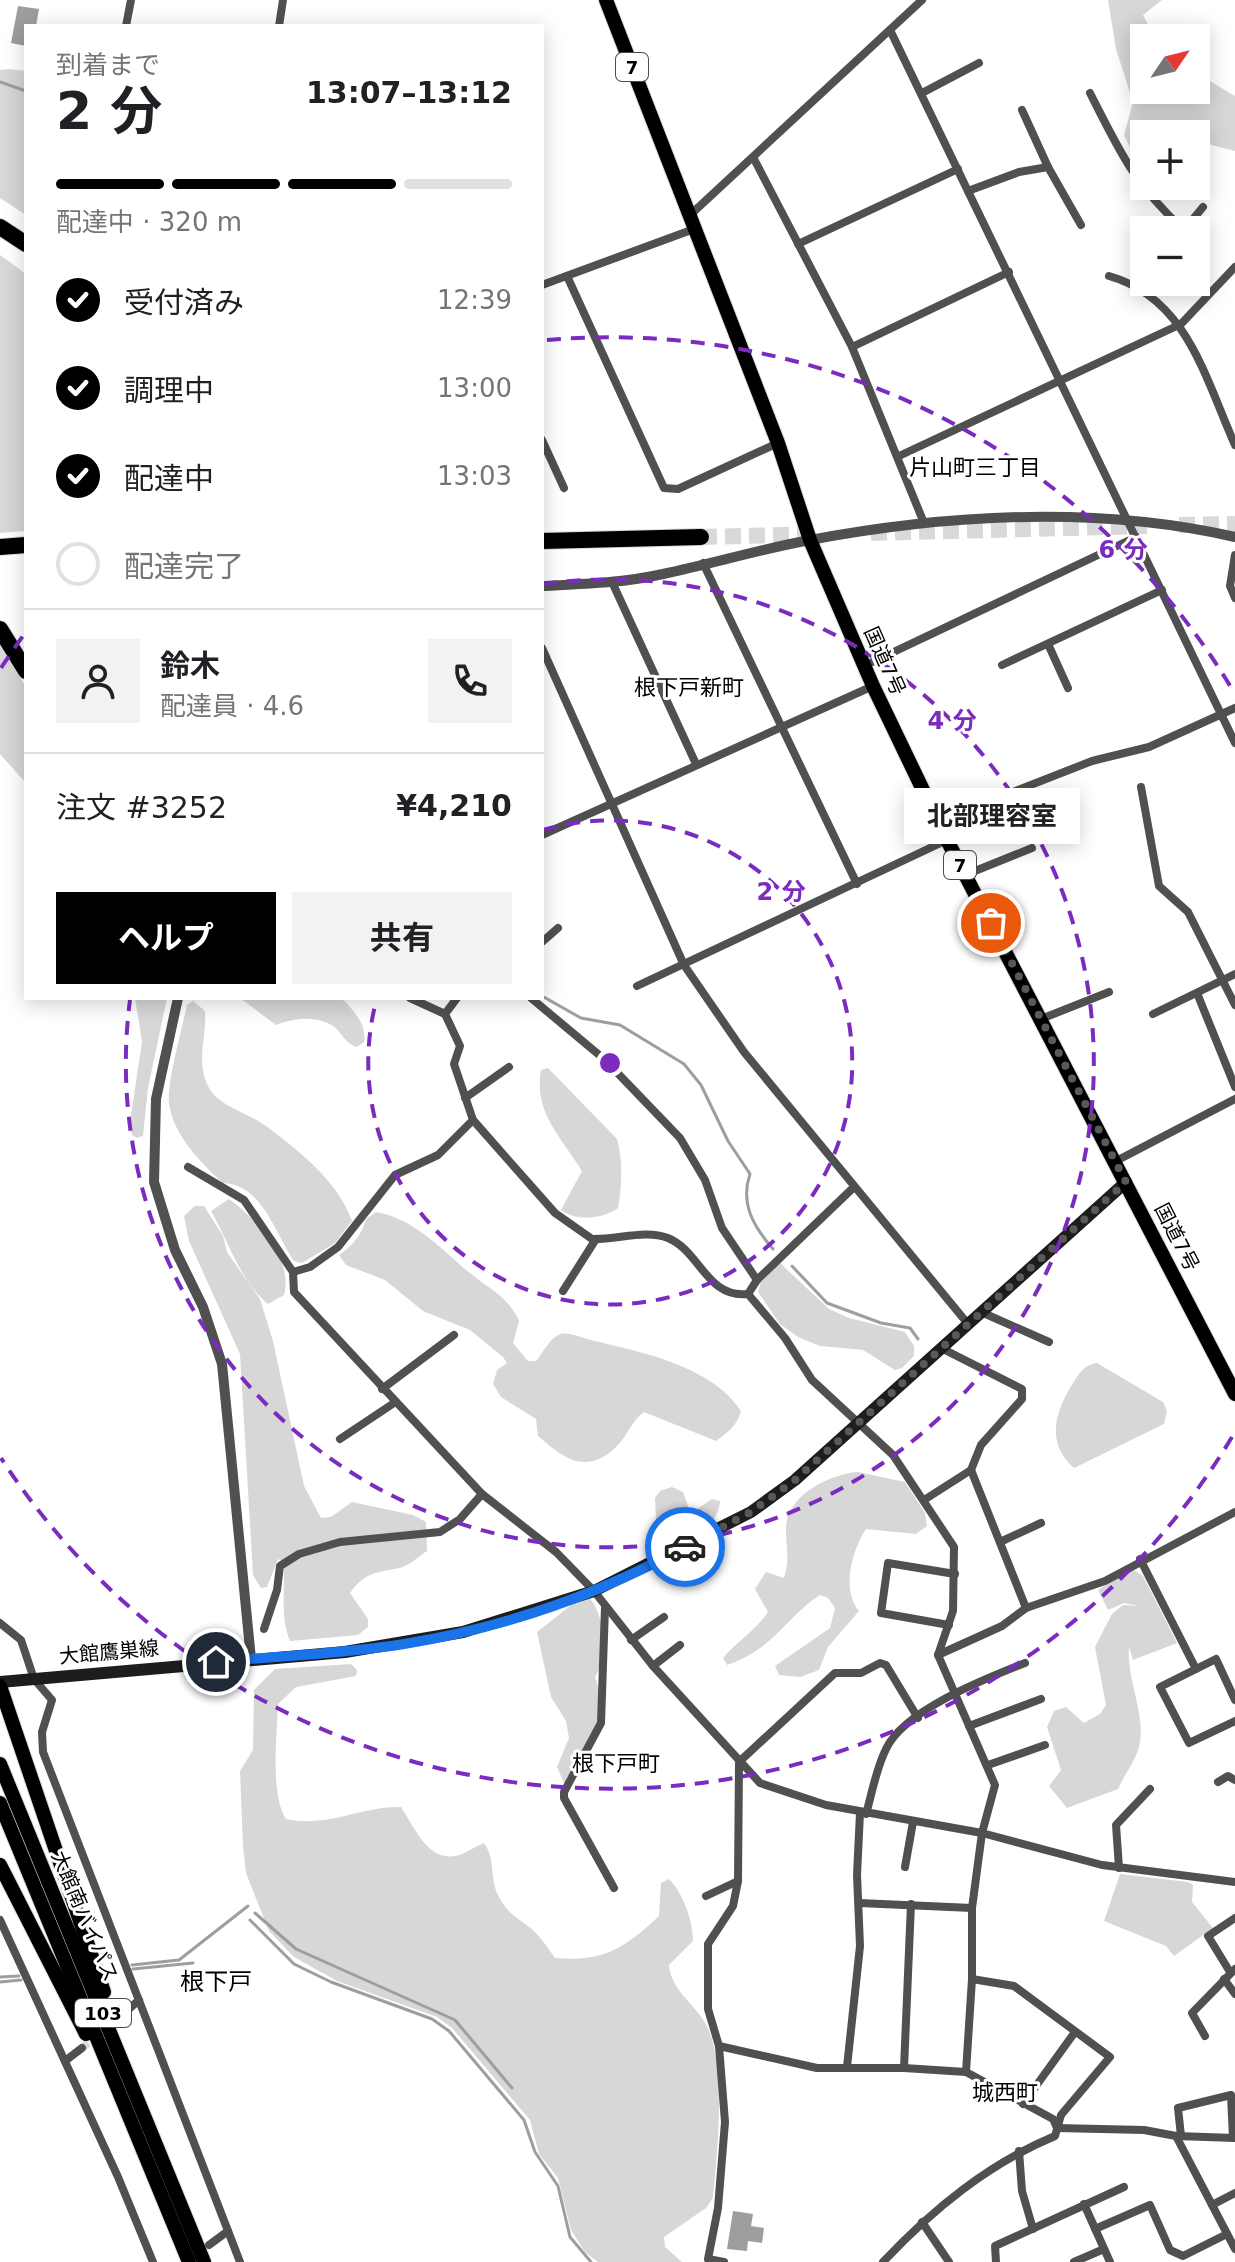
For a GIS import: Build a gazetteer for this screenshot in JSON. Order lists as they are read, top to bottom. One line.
{"streets":{"highway":["7","国道7号","大館南バイパス","103"],"main road":["大館鷹巣線"]},"crossings":[["国道7号","大館鷹巣線"]],"districts":["片山町三丁目","根下戸新町","根下戸町","根下戸","城西町"],"places":["北部理容室"],"north":"top right","page":{"map_buttons":["+","−"],"heading":["2 分","到着まで","13:07–13:12"],"panel":["鈴木","配達員 · 4.6","注文 #3252","¥4,210"],"bar":"配達中 · 320 m","list":[["受付済み","12:39"],["調理中","13:00"],["配達中","13:03"],"配達完了"],"bubble":"北部理容室","buttons":["ヘルプ","共有"]},"rings":["6 分","4 分","2 分"]}
